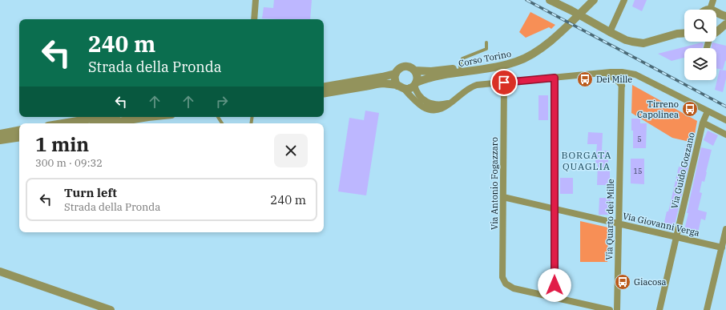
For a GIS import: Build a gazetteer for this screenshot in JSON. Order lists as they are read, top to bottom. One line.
{"streets":{"street":["Corso Torino","Via Guido Gozzano","Via Antonio Fogazzaro","Via Quarto dei Mille","Via Giovanni Verga"]},"crossings":[["Via Guido Gozzano","Via Giovanni Verga"],["Via Antonio Fogazzaro","Via Giovanni Verga"],["Via Quarto dei Mille","Via Giovanni Verga"]],"districts":["BORGATA QUAGLIA"],"places":{"bus stop":["Dei Mille","Tirreno Capolinea","Giacosa"]},"house_numbers":["5","15"],"page":{"turn":["240 m","Strada della Pronda"],"heading":["1 min","300 m · 09:32"],"list":[{"name":"Turn left","note":"Strada della Pronda","value":"240 m"}]}}
